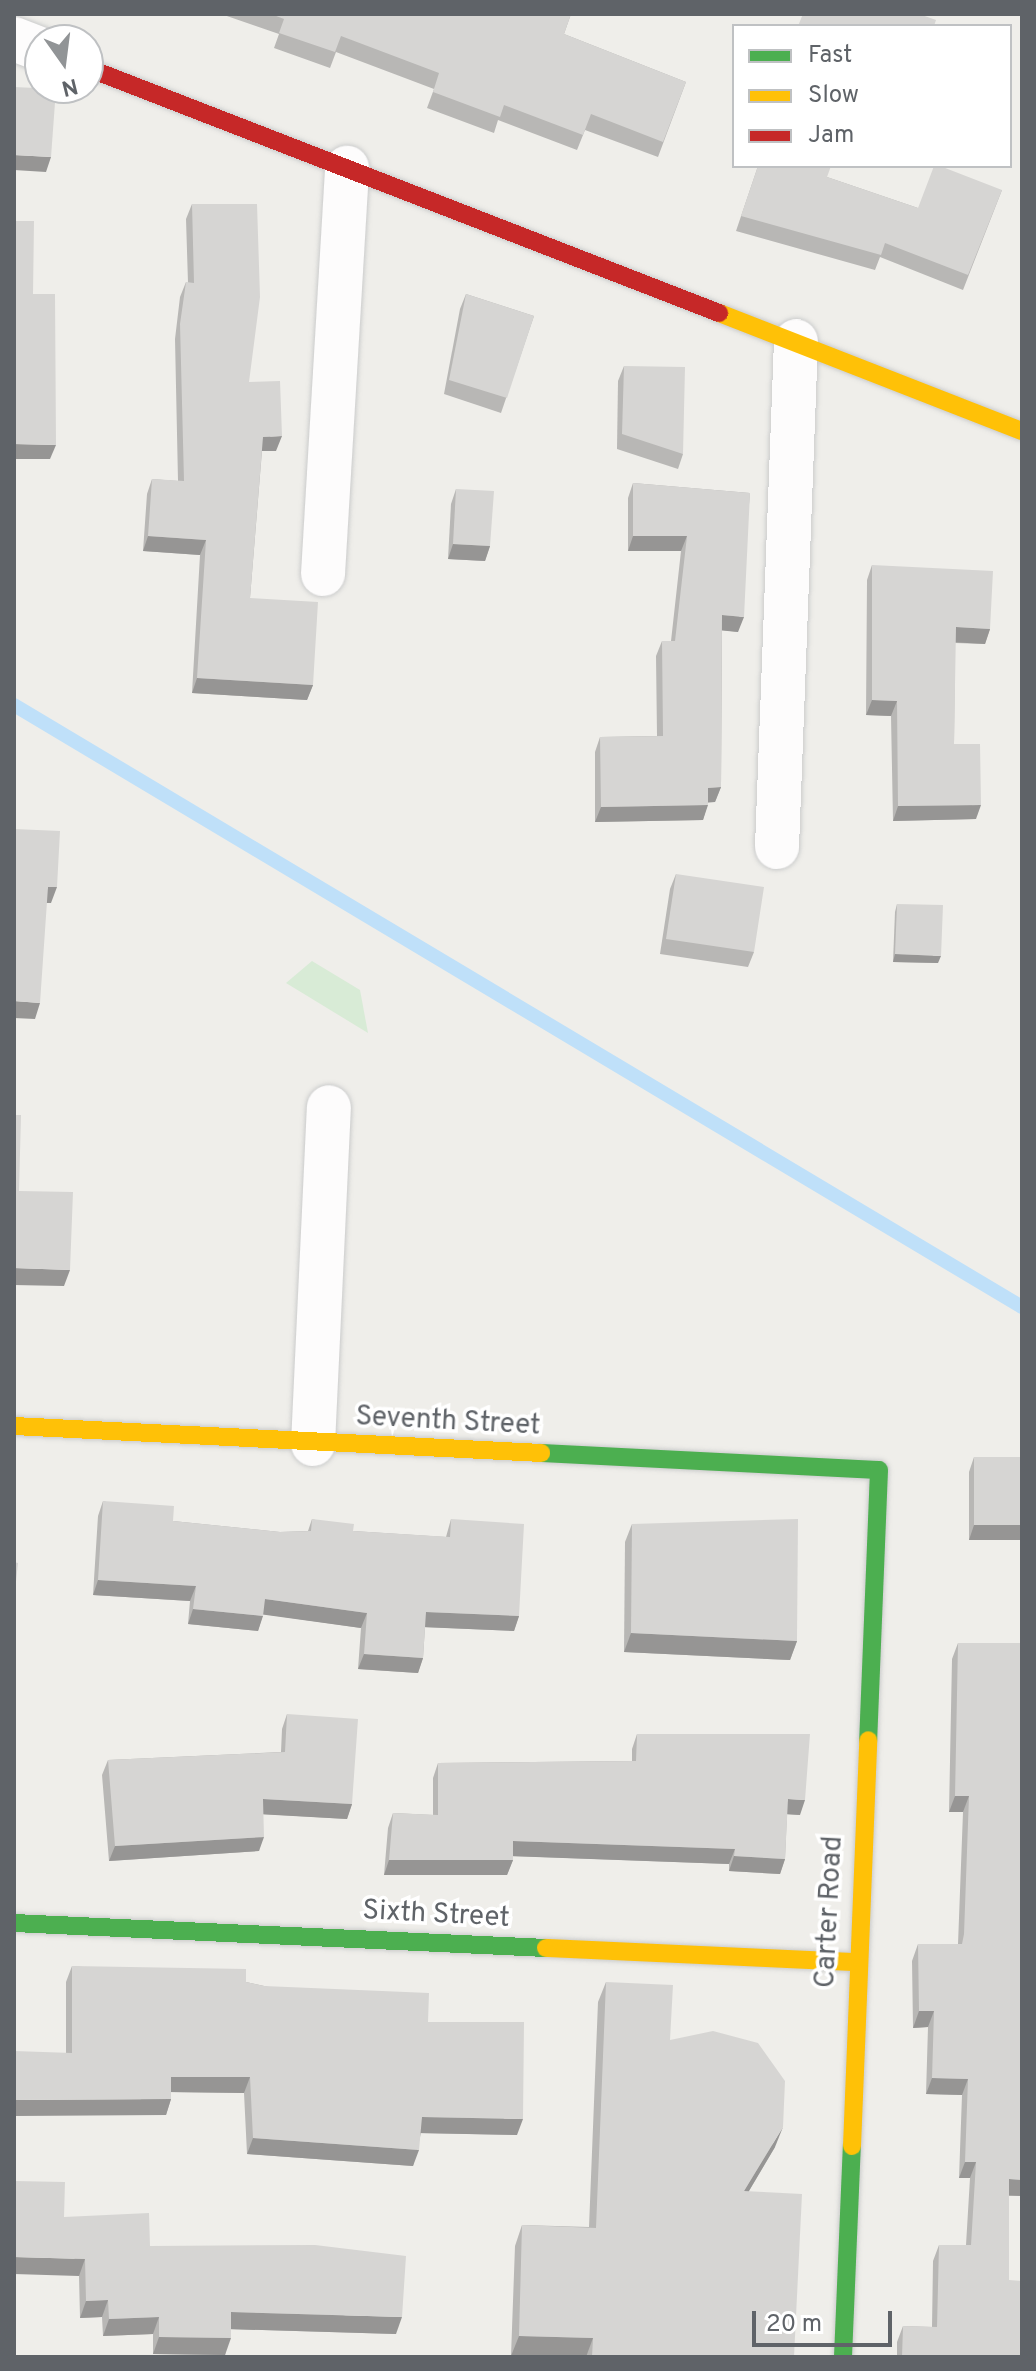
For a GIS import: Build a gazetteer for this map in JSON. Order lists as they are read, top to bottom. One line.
{"streets":{"street":["Seventh Street","Carter Road","Sixth Street"]},"crossings":[["Seventh Street","Carter Road"],["Carter Road","Sixth Street"]],"legend":["Fast","Slow","Jam"],"scale_bar":"20 m","north":"bottom"}
